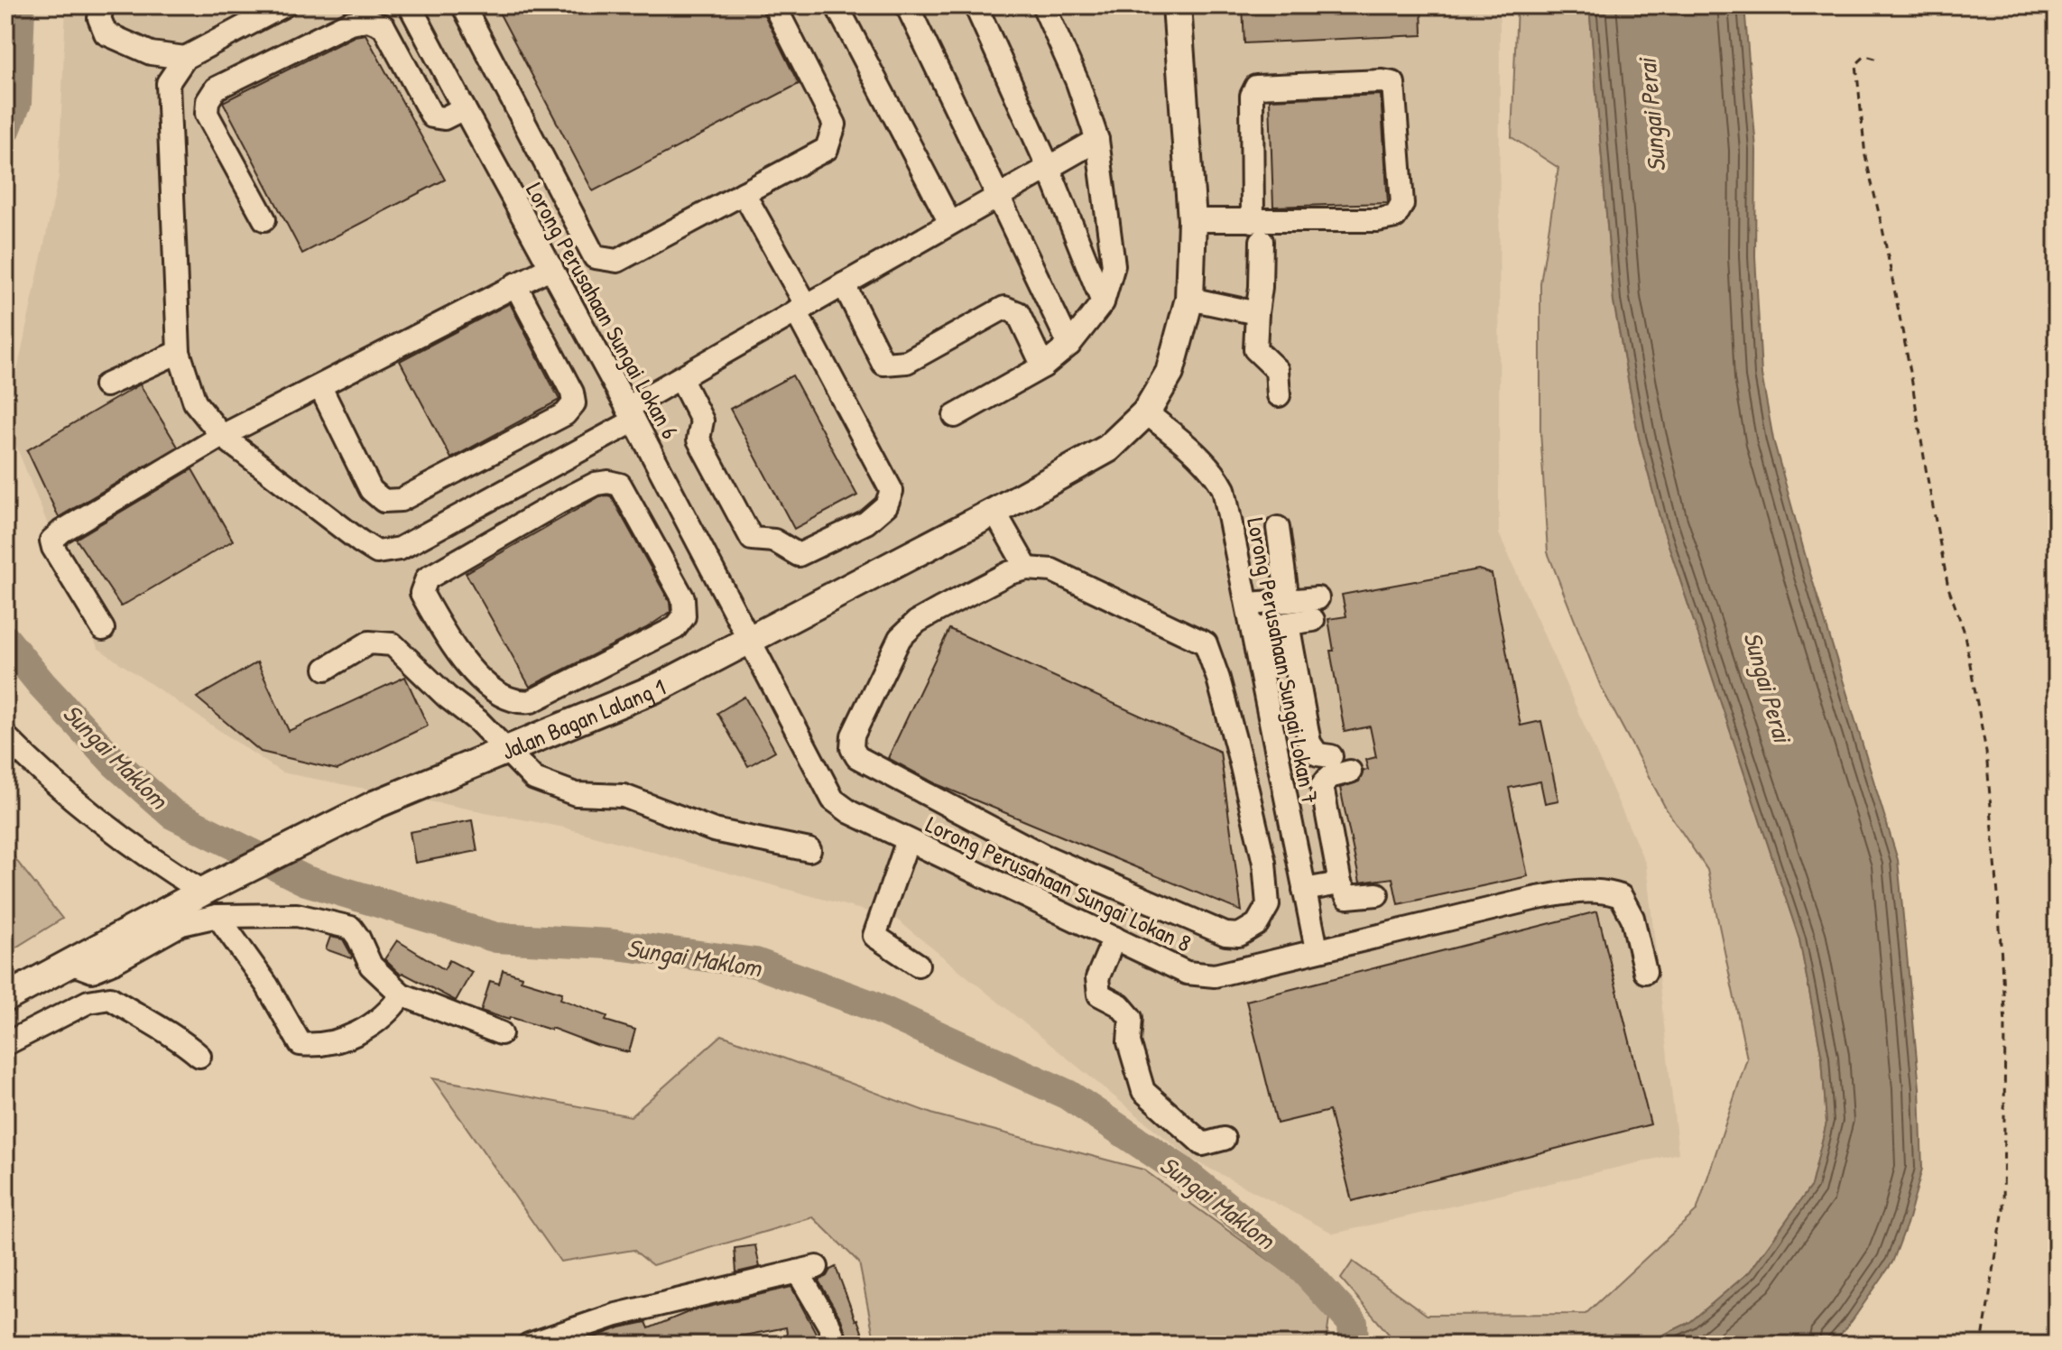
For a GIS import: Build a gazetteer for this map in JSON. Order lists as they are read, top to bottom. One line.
{"streets":{"main road":["Jalan Bagan Lalang 1"],"street":["Lorong Perusahaan Sungai Lokan 6","Lorong Perusahaan Sungai Lokan 7","Lorong Perusahaan Sungai Lokan 8"]},"crossings":[["Lorong Perusahaan Sungai Lokan 6","Jalan Bagan Lalang 1"],["Lorong Perusahaan Sungai Lokan 6","Lorong Perusahaan Sungai Lokan 8"],["Lorong Perusahaan Sungai Lokan 7","Jalan Bagan Lalang 1"],["Lorong Perusahaan Sungai Lokan 7","Lorong Perusahaan Sungai Lokan 8"],["Jalan Bagan Lalang 1","Lorong Perusahaan Sungai Lokan 8"]],"water":["Sungai Perai","Sungai Maklom"]}
